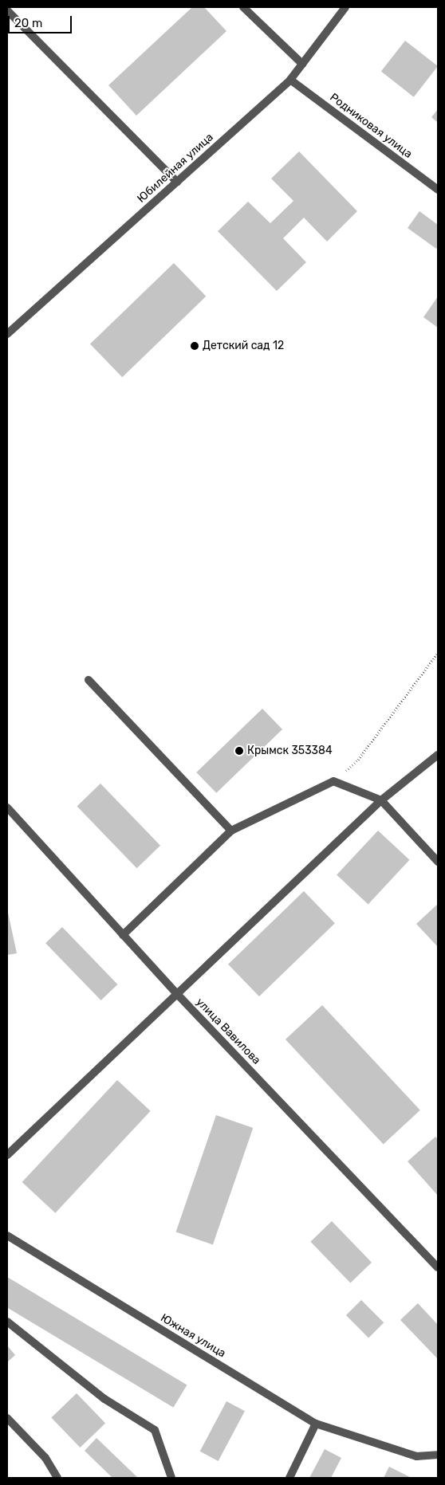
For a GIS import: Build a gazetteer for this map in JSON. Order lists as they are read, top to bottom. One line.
{"streets":{"street":["Родниковая улица","Юбилейная улица","улица Вавилова","Южная улица"]},"crossings":[["Родниковая улица","Юбилейная улица"]],"places":["Детский сад 12","Крымск 353384"],"scale_bar":"20 m"}
